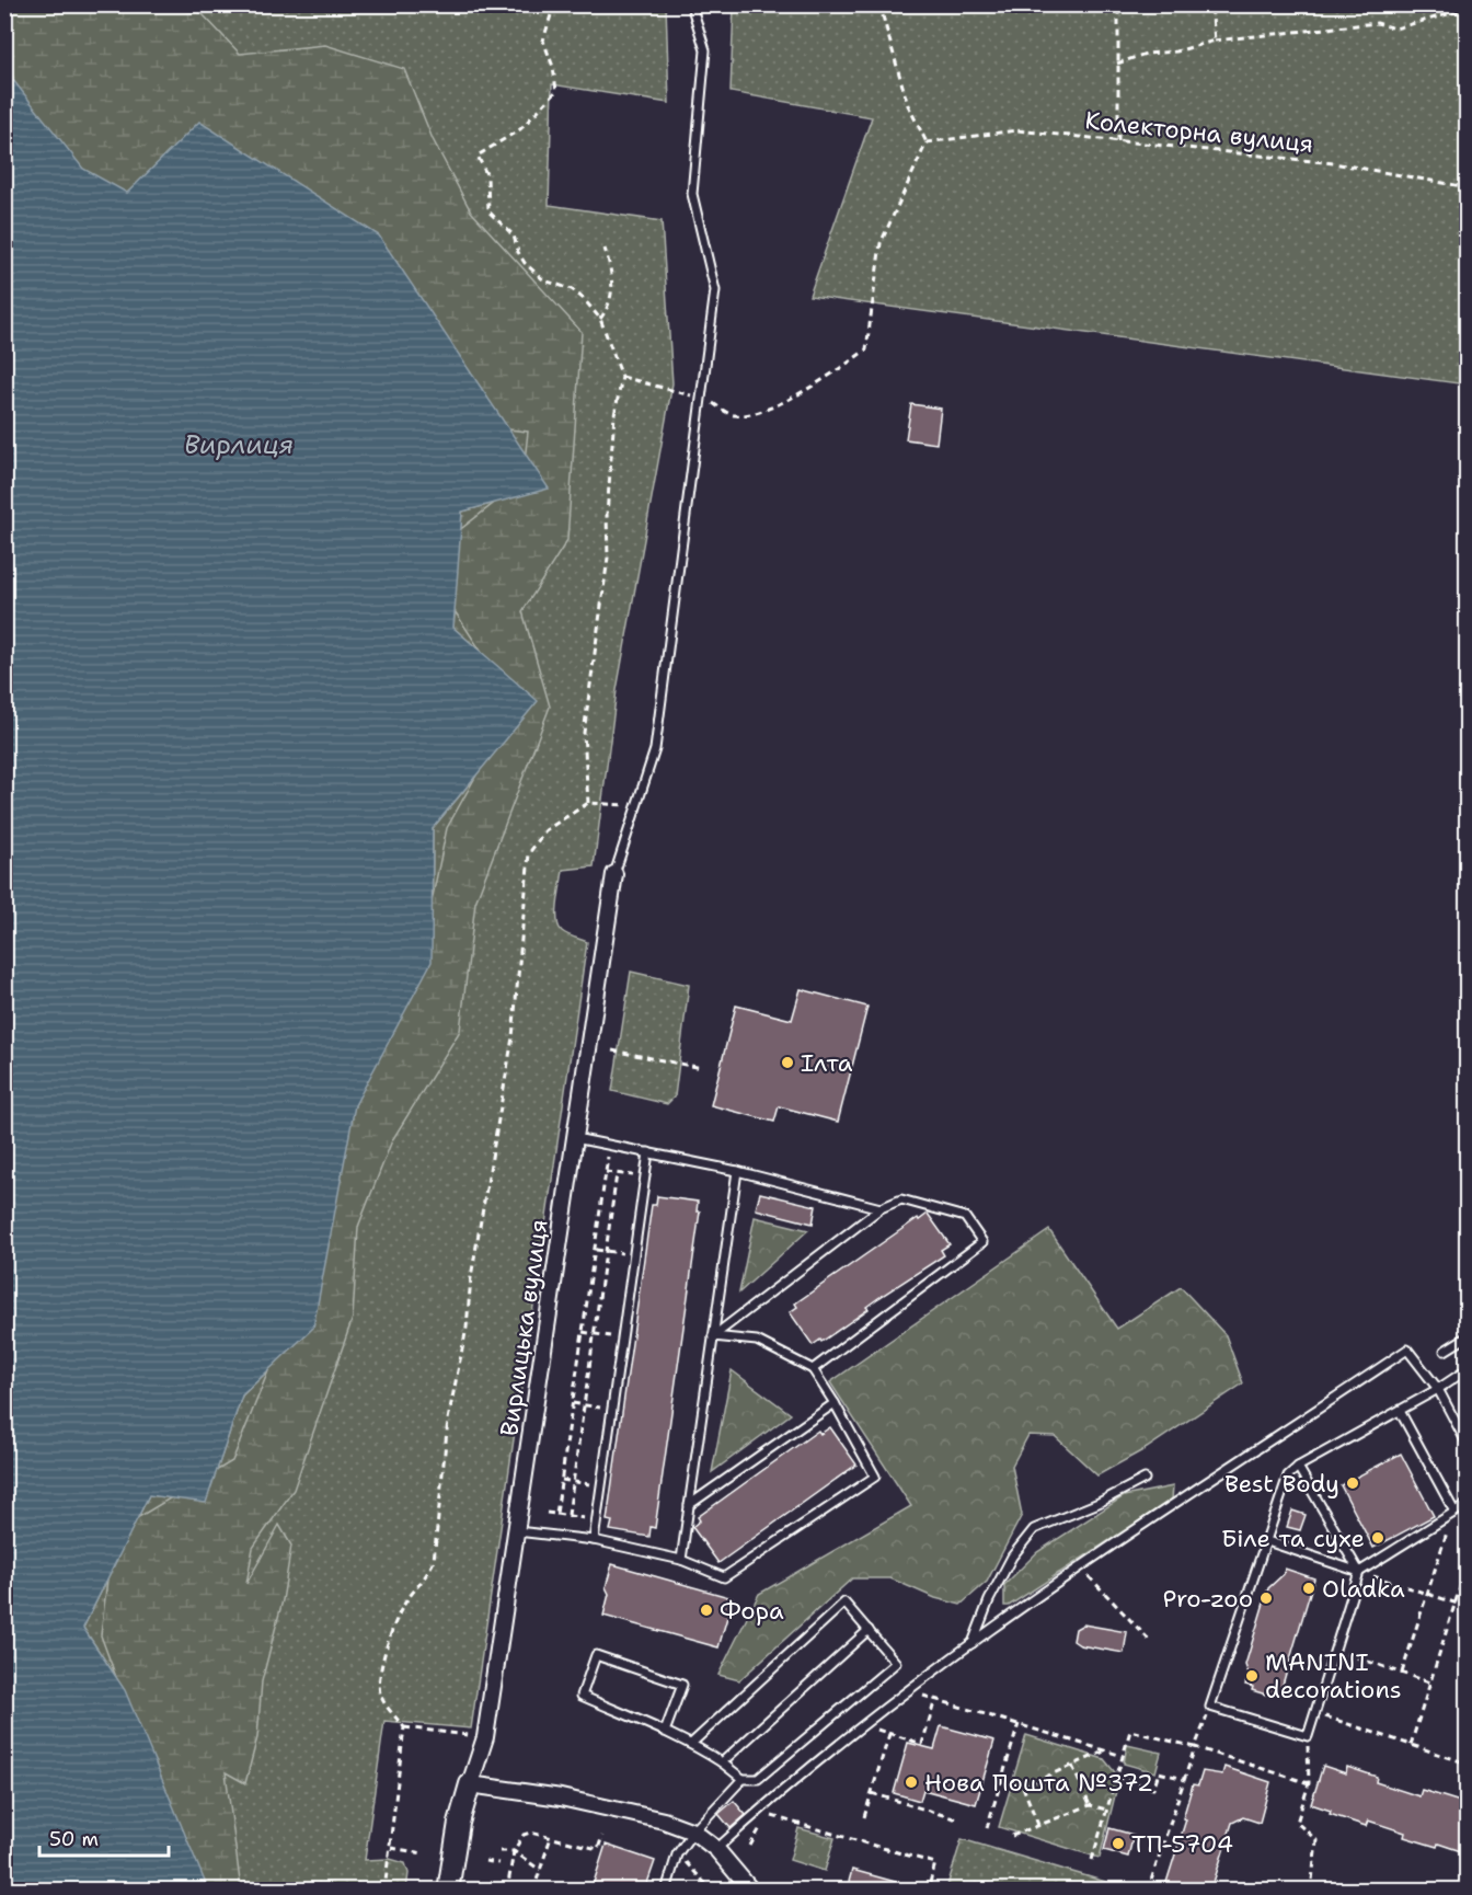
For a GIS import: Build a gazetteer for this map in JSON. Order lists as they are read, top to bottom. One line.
{"streets":{"street":["Вирлицька вулиця"],"path":["Колекторна вулиця"]},"water":["Вирлиця"],"places":["Ілта","Best Body","Біле та сухе","Oladka","Pro-zoo","Фора","MANINI decorations","Нова Пошта №372","ТП-5704"],"scale_bar":"50 m"}
